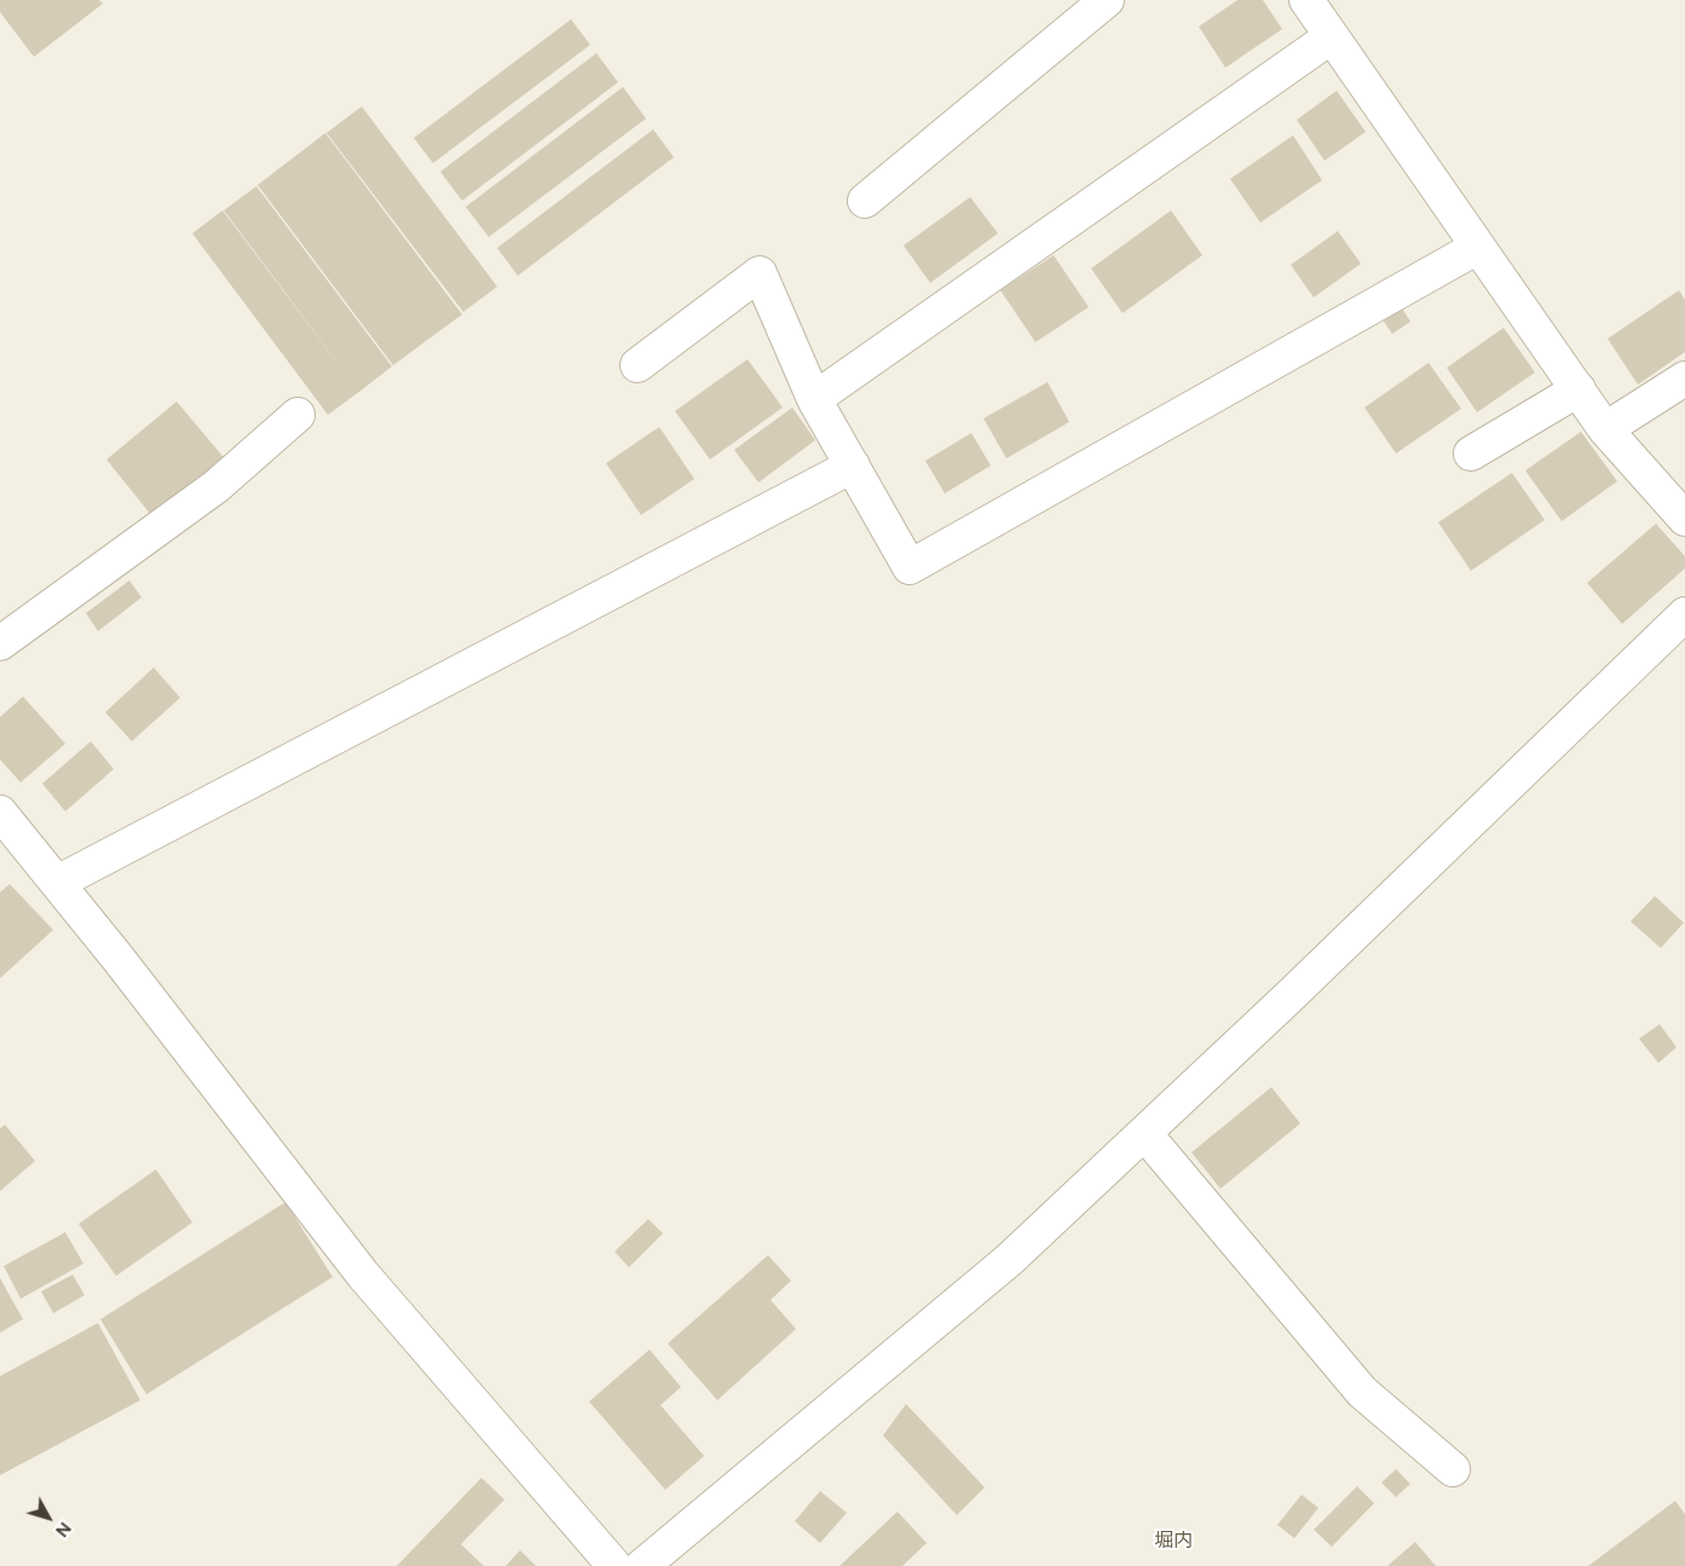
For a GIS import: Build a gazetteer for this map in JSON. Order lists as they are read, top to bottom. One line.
{"districts":["堀内"],"north":"bottom right"}
